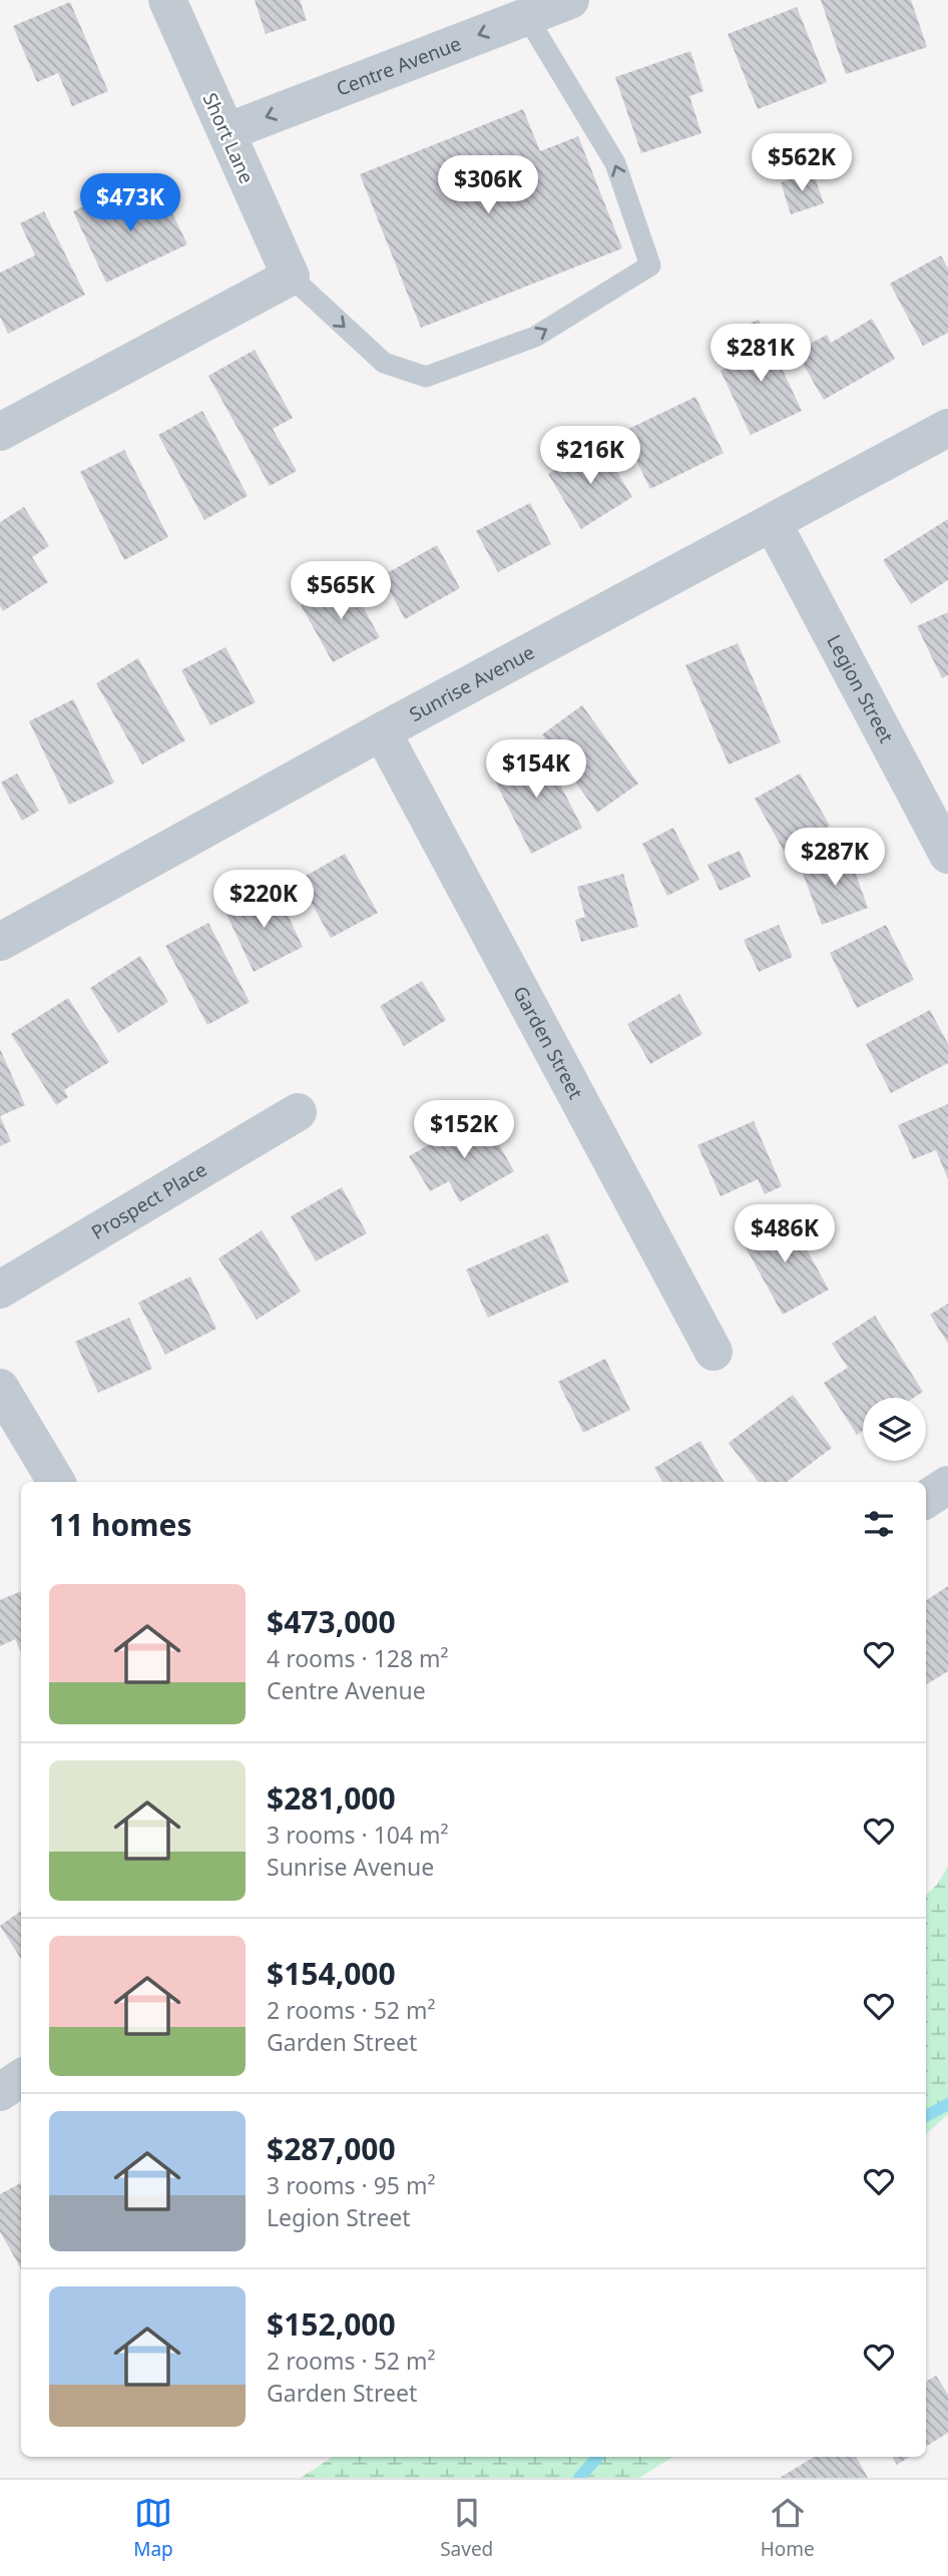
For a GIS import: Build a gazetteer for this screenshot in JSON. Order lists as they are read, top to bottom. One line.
{"streets":{"street":["Centre Avenue","Short Lane","Sunrise Avenue","Legion Street","Garden Street","Prospect Place"]},"crossings":[["Centre Avenue","Short Lane"],["Sunrise Avenue","Legion Street"],["Sunrise Avenue","Garden Street"]],"one_way":["Centre Avenue"],"page":{"price":["$562K","$306K","$473K","$281K","$216K","$565K","$154K","$287K","$220K","$152K","$486K"],"heading":"11 homes","list":[{"name":"$473,000","note":"4 rooms · 128 m² · Centre Avenue"},{"name":"$281,000","note":"3 rooms · 104 m² · Sunrise Avenue"},{"name":"$154,000","note":"2 rooms · 52 m² · Garden Street"},{"name":"$287,000","note":"3 rooms · 95 m² · Legion Street"},{"name":"$152,000","note":"2 rooms · 52 m² · Garden Street"}],"tabs":["Map","Saved","Home"]}}
